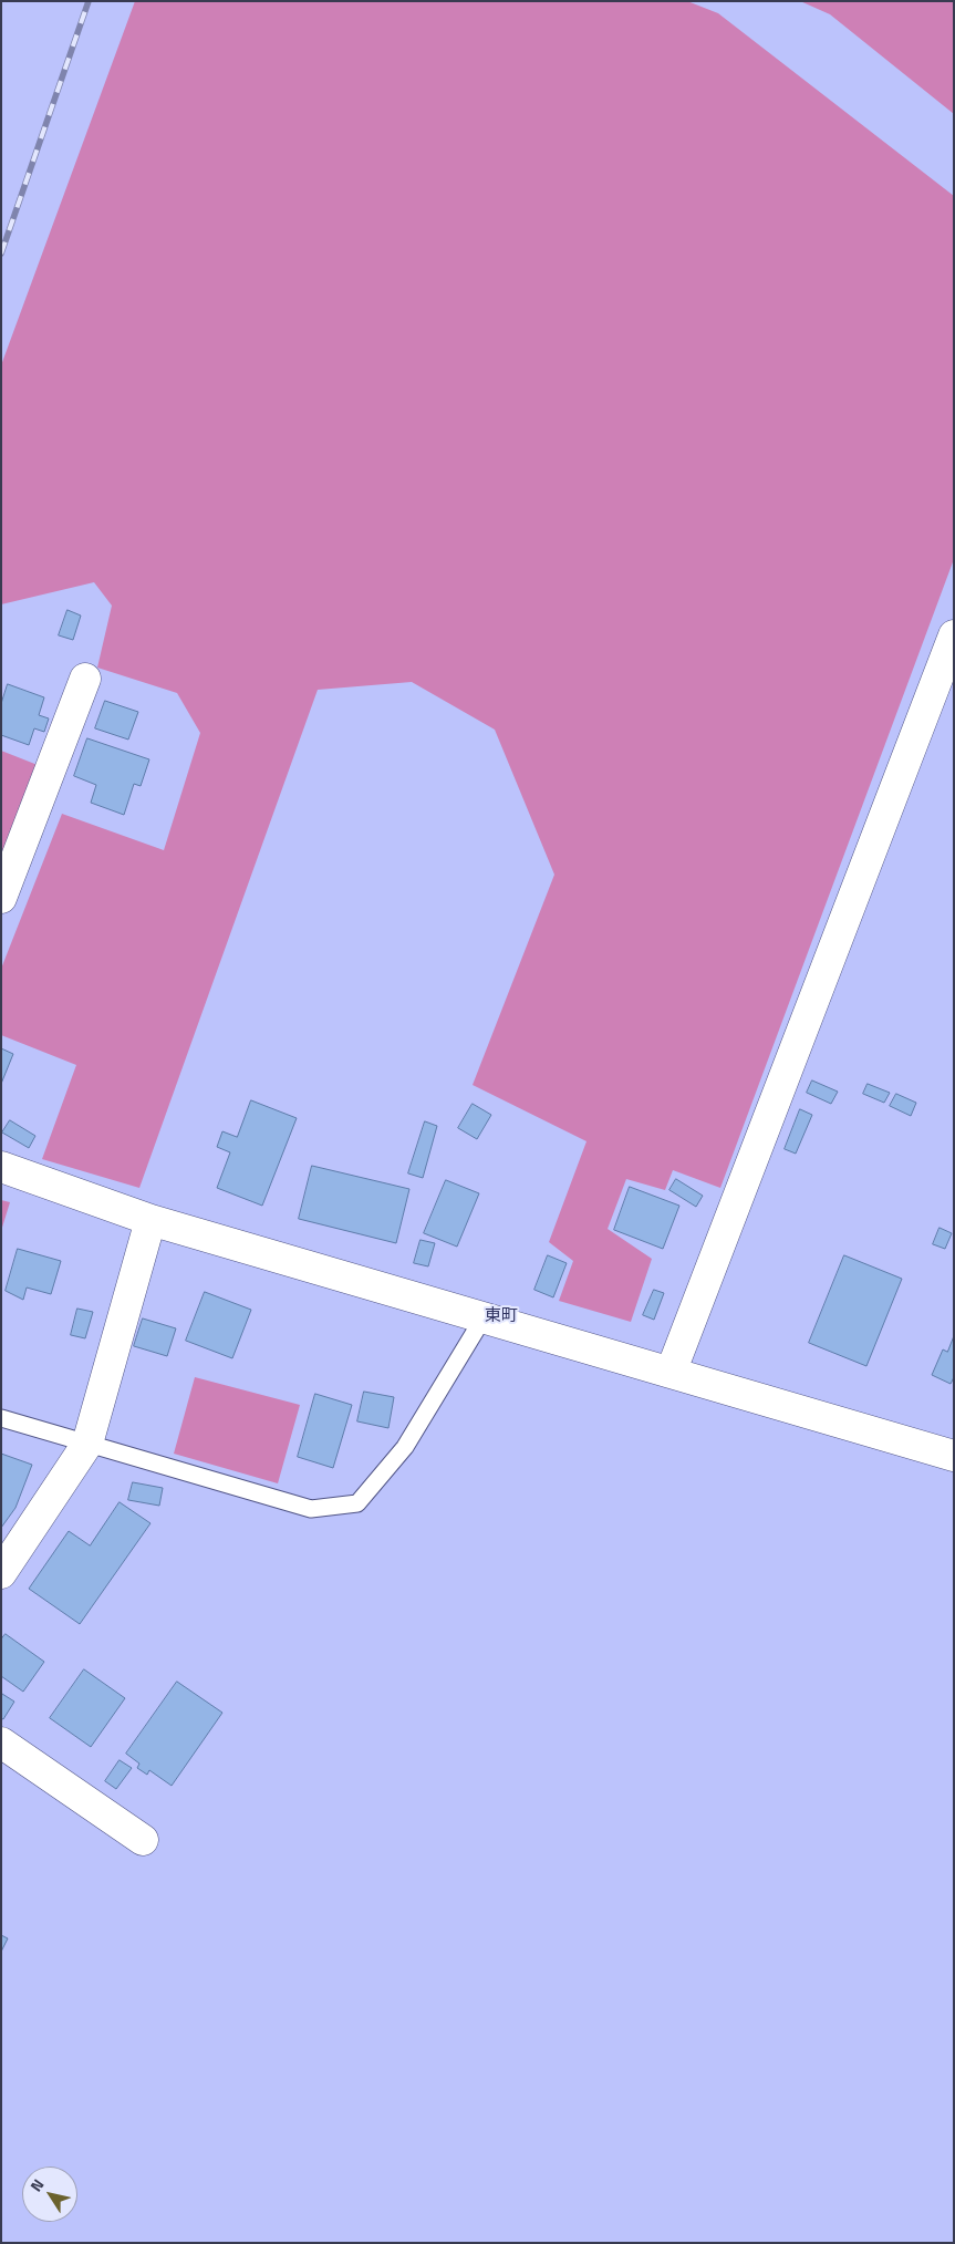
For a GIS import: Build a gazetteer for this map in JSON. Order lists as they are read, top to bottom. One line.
{"districts":["東町"],"north":"top left"}
